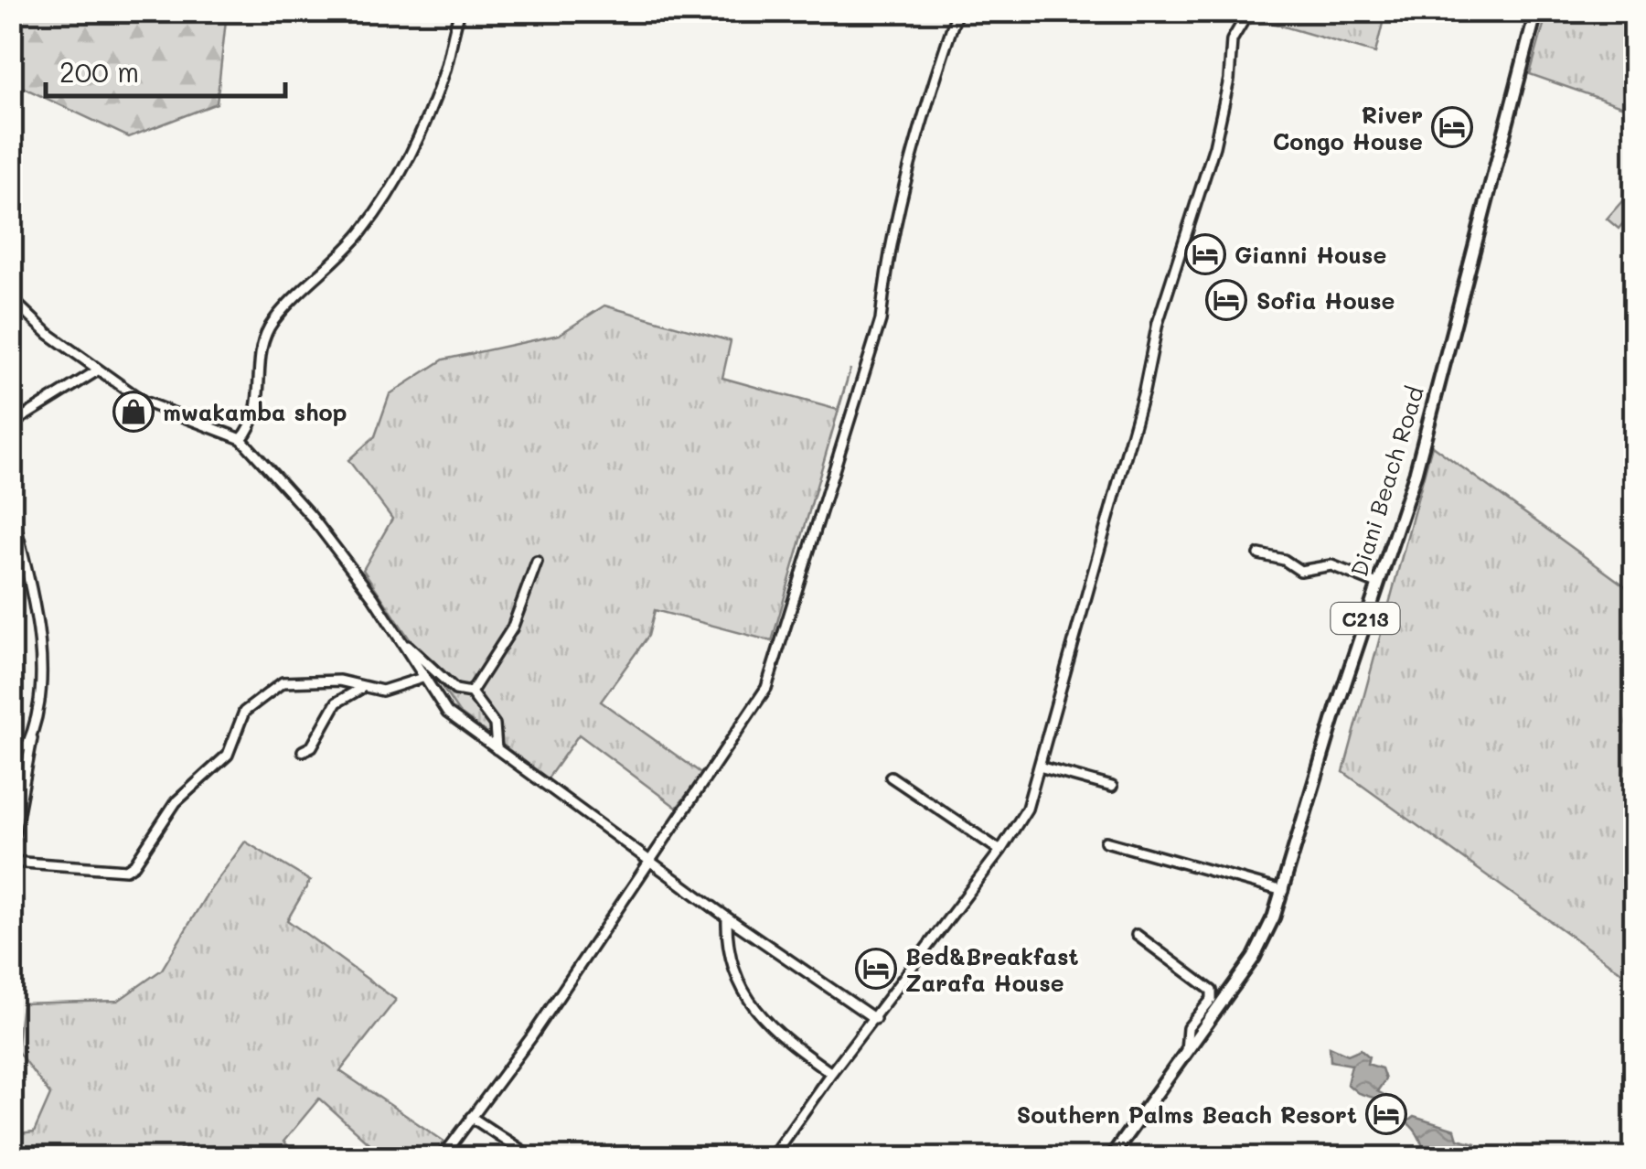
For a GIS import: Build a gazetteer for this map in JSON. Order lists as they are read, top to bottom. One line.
{"streets":{"main road":["Diani Beach Road","C213"]},"places":{"hotel":["River Congo House","Gianni House","Sofia House","Bed&Breakfast Zarafa House","Southern Palms Beach Resort"],"shop":["mwakamba shop"]},"scale_bar":"200 m"}
